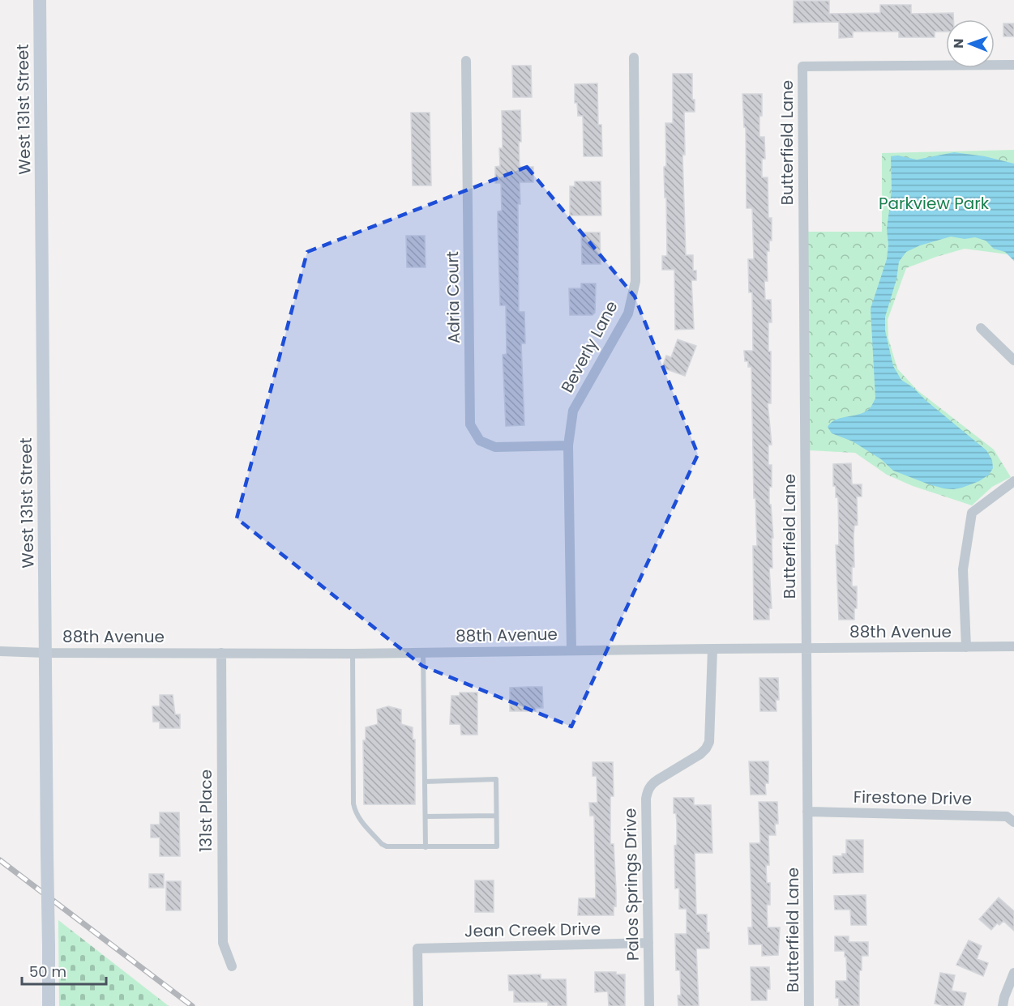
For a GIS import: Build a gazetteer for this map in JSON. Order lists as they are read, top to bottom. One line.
{"streets":{"street":["West 131st Street","Butterfield Lane","Adria Court","Beverly Lane","88th Avenue","Firestone Drive","131st Place","Palos Springs Drive","Jean Creek Drive"]},"crossings":[["West 131st Street","88th Avenue"],["Butterfield Lane","88th Avenue"],["Butterfield Lane","Firestone Drive"],["Adria Court","Beverly Lane"],["Beverly Lane","88th Avenue"],["88th Avenue","131st Place"],["88th Avenue","Palos Springs Drive"],["Palos Springs Drive","Jean Creek Drive"]],"parks":["Parkview Park"],"scale_bar":"50 m","north":"left"}
